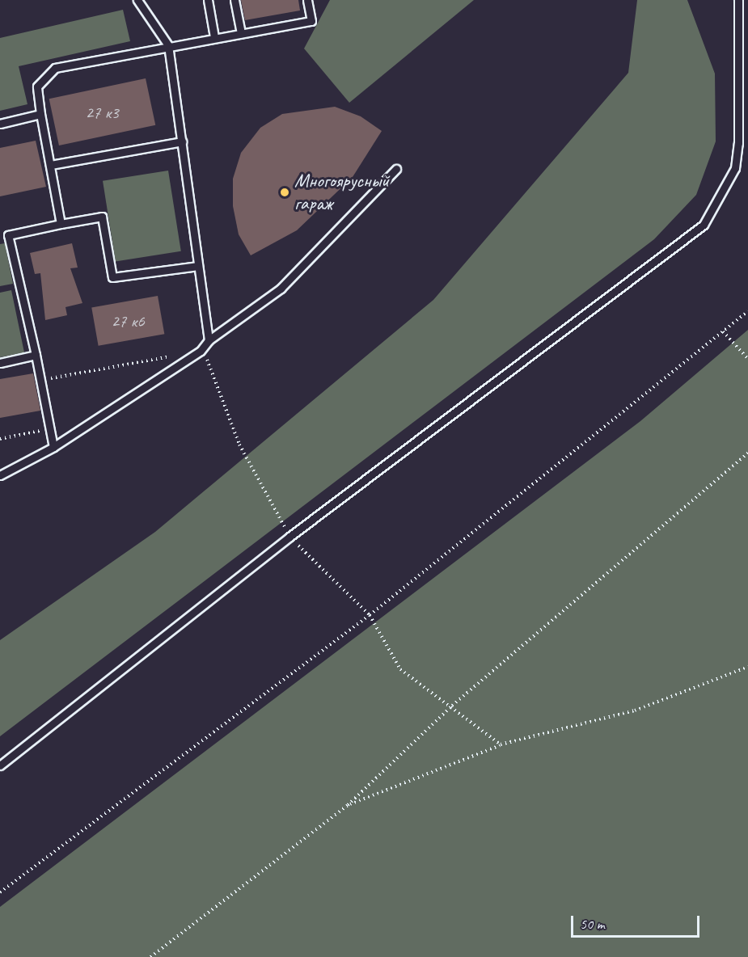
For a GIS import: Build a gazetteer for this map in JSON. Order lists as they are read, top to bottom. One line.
{"places":["Многоярусный гараж"],"house_numbers":["27 к3","27 к6"],"scale_bar":"50 m"}
